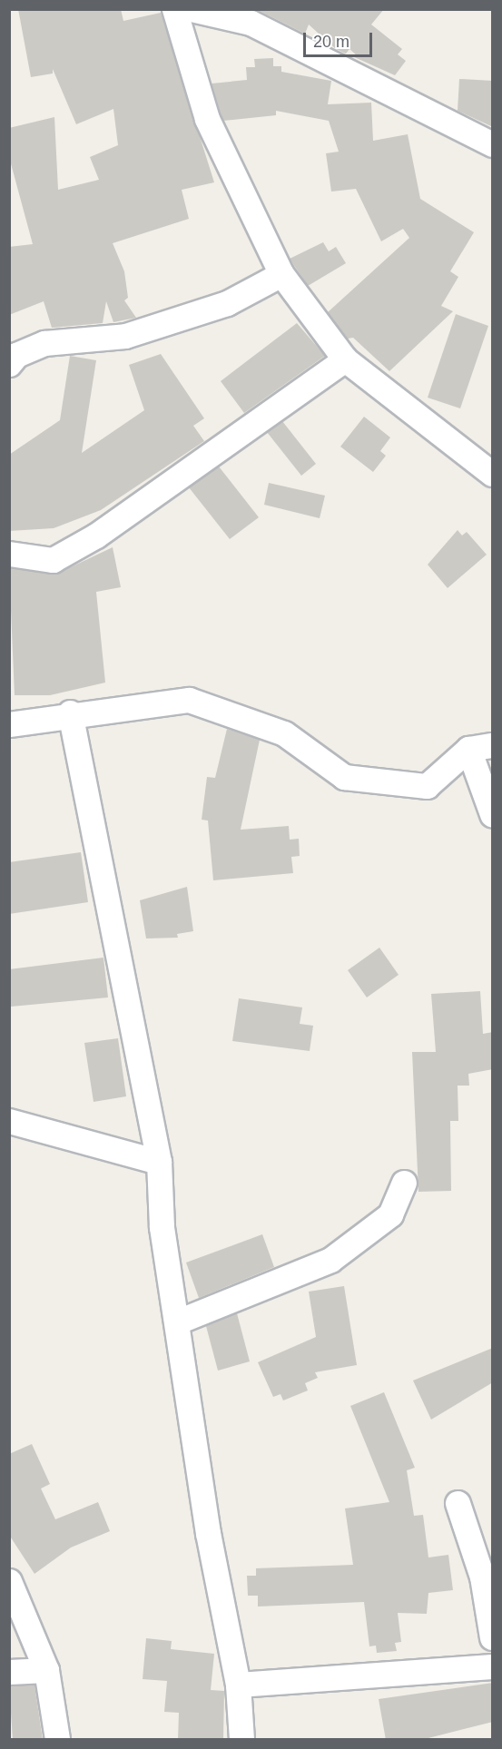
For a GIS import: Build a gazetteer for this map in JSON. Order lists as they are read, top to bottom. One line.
{"scale_bar":"20 m"}
